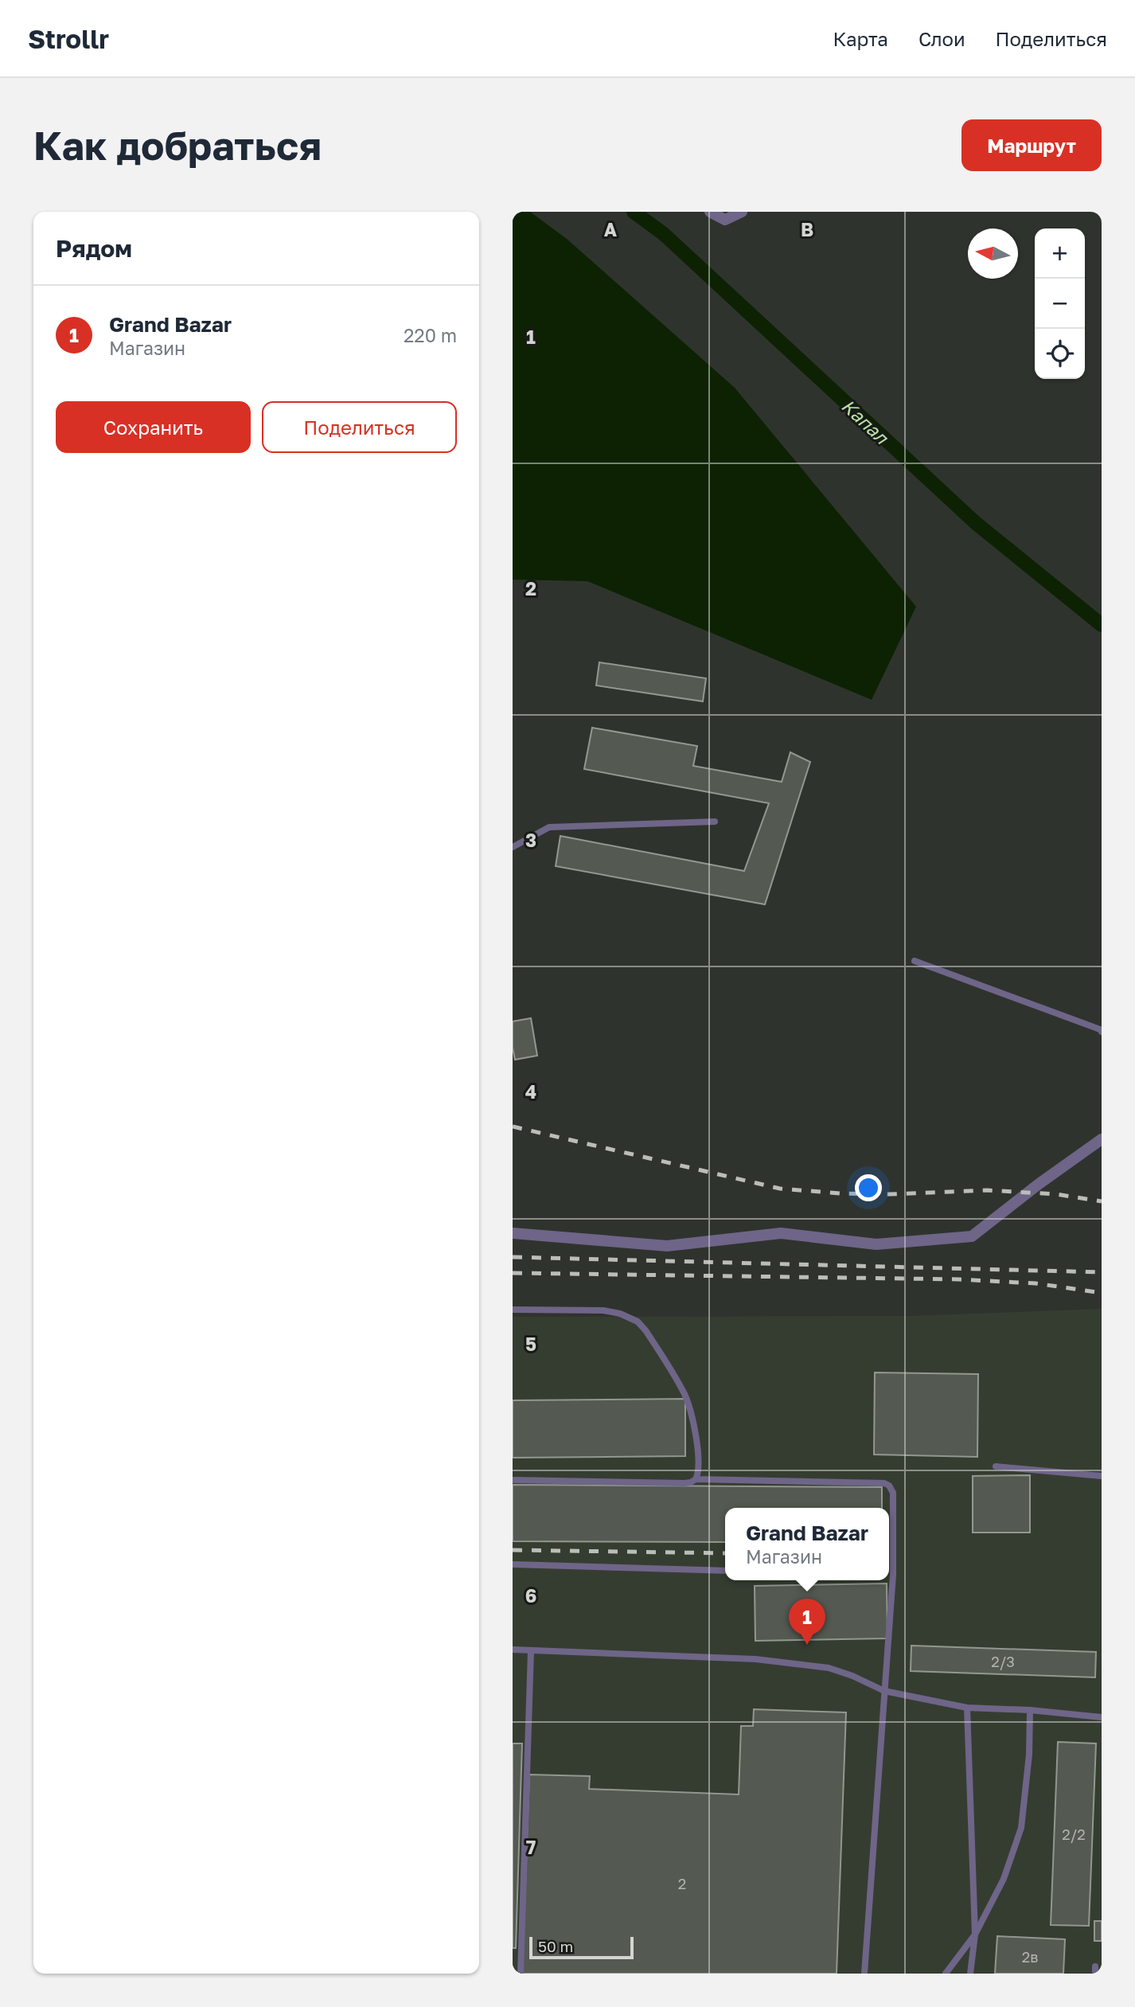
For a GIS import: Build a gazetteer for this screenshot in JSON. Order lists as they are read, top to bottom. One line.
{"water":["Капал"],"house_numbers":["2/3","2/2","2","2в"],"scale_bar":"50 m","north":"left","page":{"header":"Strollr","nav":["Карта","Слои","Поделиться"],"buttons":["Маршрут",["Сохранить","Поделиться"]],"title":"Как добраться","heading":"Рядом","map_buttons":["+","−"],"list":[{"mark":"1","name":"Grand Bazar","note":"Магазин","value":"220 m"}],"popup":["Grand Bazar","Магазин"],"pins":"1","scale":"50 m"},"grid":{"columns":["A","B"],"rows":["1","2","3","4","5","6","7"]}}
